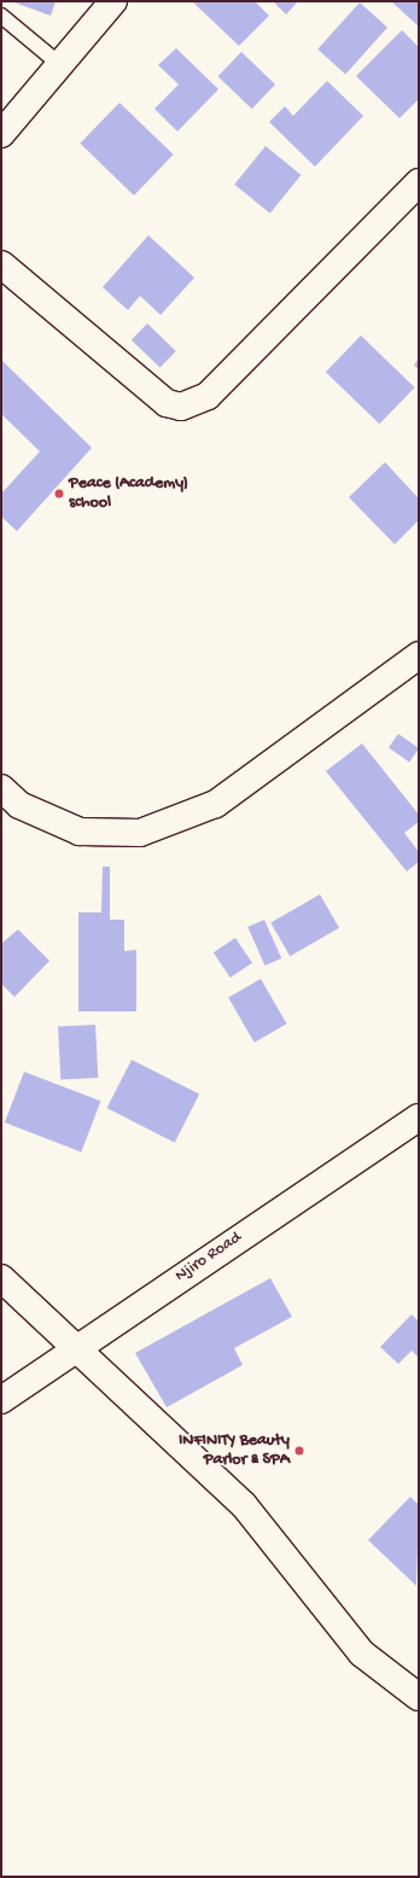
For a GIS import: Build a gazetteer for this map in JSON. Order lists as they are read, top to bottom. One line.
{"streets":{"street":["Njiro Road"]},"places":["Peace (Academy) school","INFINITY Beauty Parlor & SPA"]}
